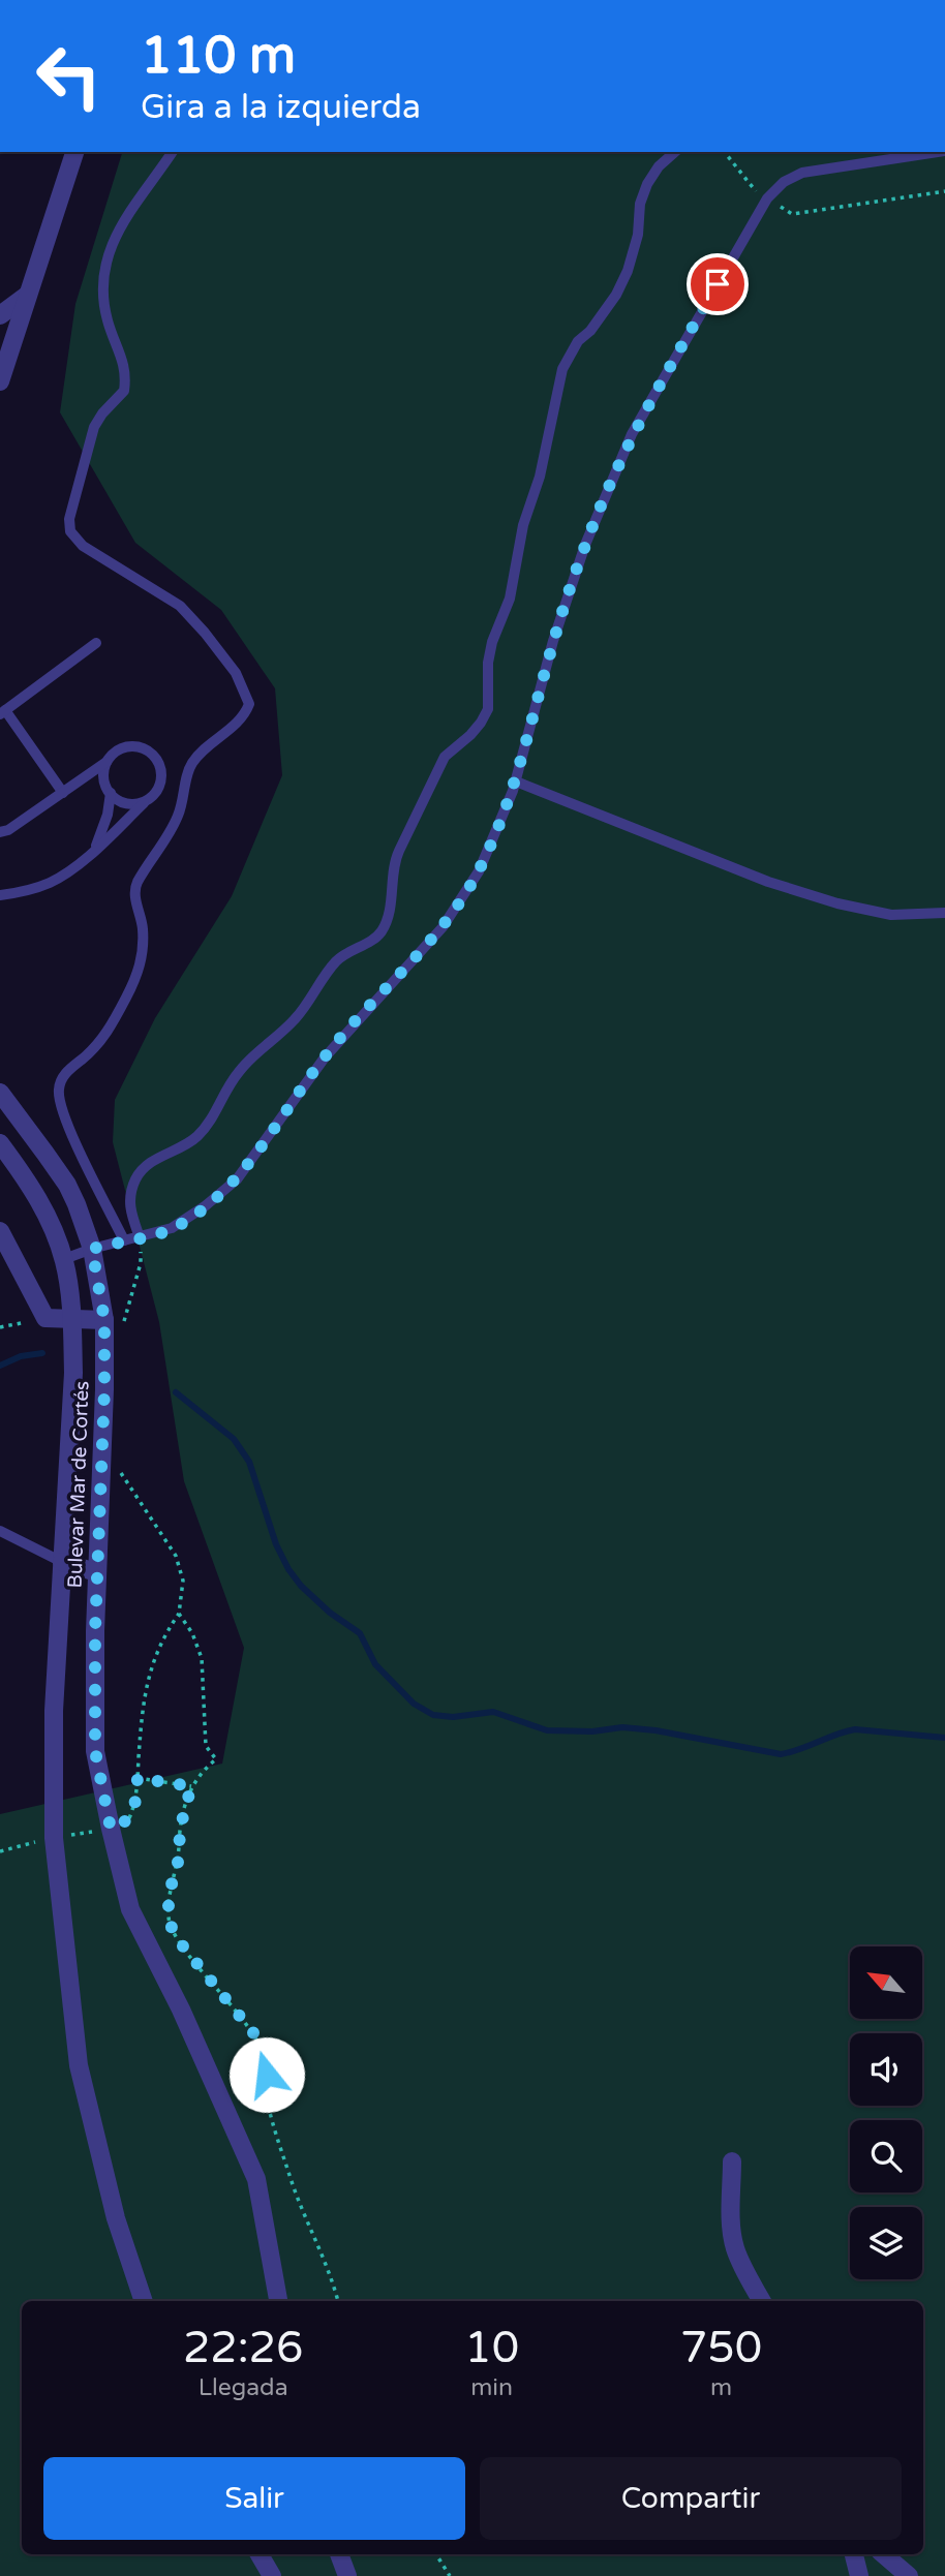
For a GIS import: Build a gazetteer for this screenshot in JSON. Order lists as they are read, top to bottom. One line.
{"streets":{"street":["Bulevar Mar de Cortés"]},"north":"top left","page":{"turn":["110 m","Gira a la izquierda"],"eta":["22:26","Llegada","10","min","750","m"],"buttons":["Salir","Compartir"]}}
